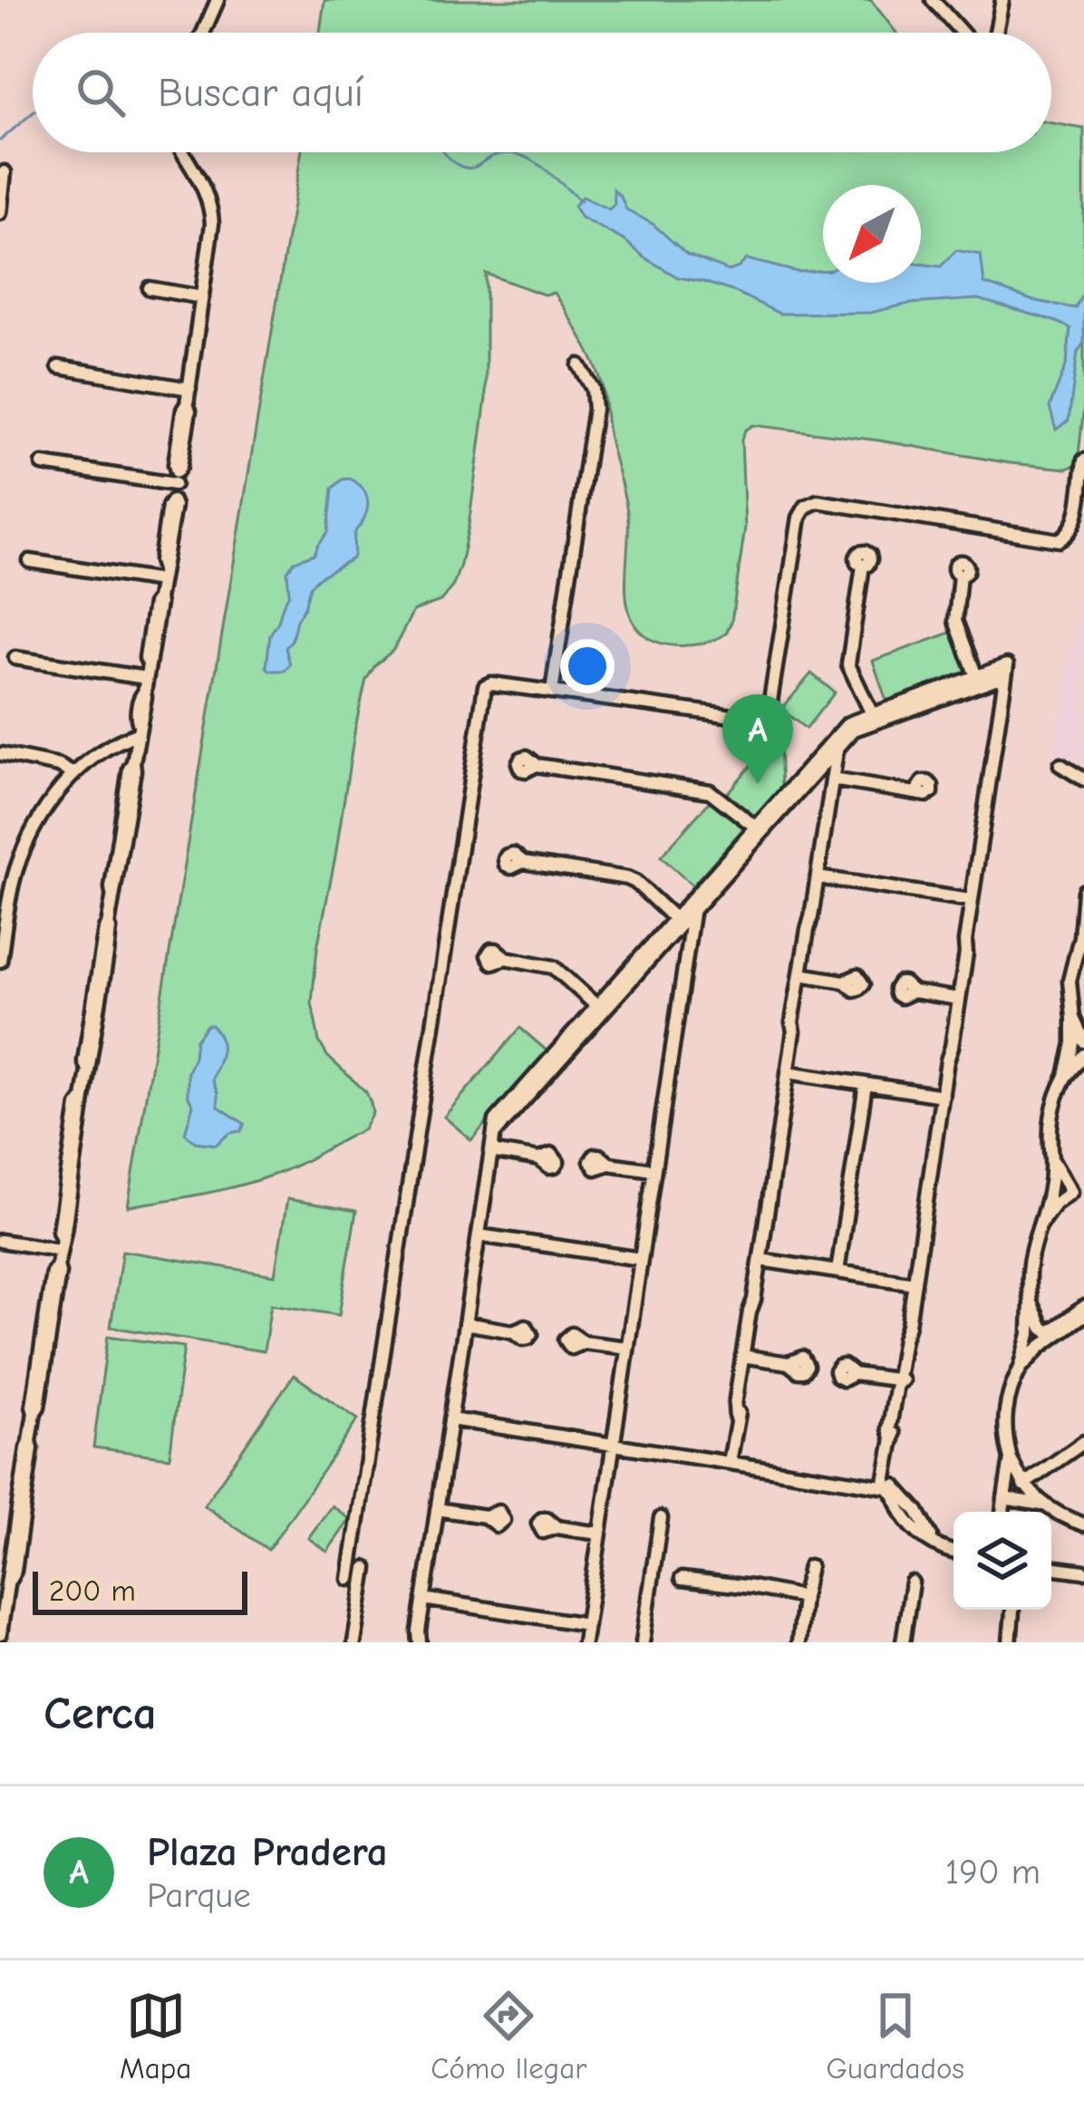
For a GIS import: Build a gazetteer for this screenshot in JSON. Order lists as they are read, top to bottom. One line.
{"scale_bar":"200 m","north":"bottom left","page":{"search":"Buscar aquí","pins":"A","scale":"200 m","heading":"Cerca","list":[{"mark":"A","name":"Plaza Pradera","note":"Parque","value":"190 m"}],"nav":["Mapa","Cómo llegar","Guardados"]}}
